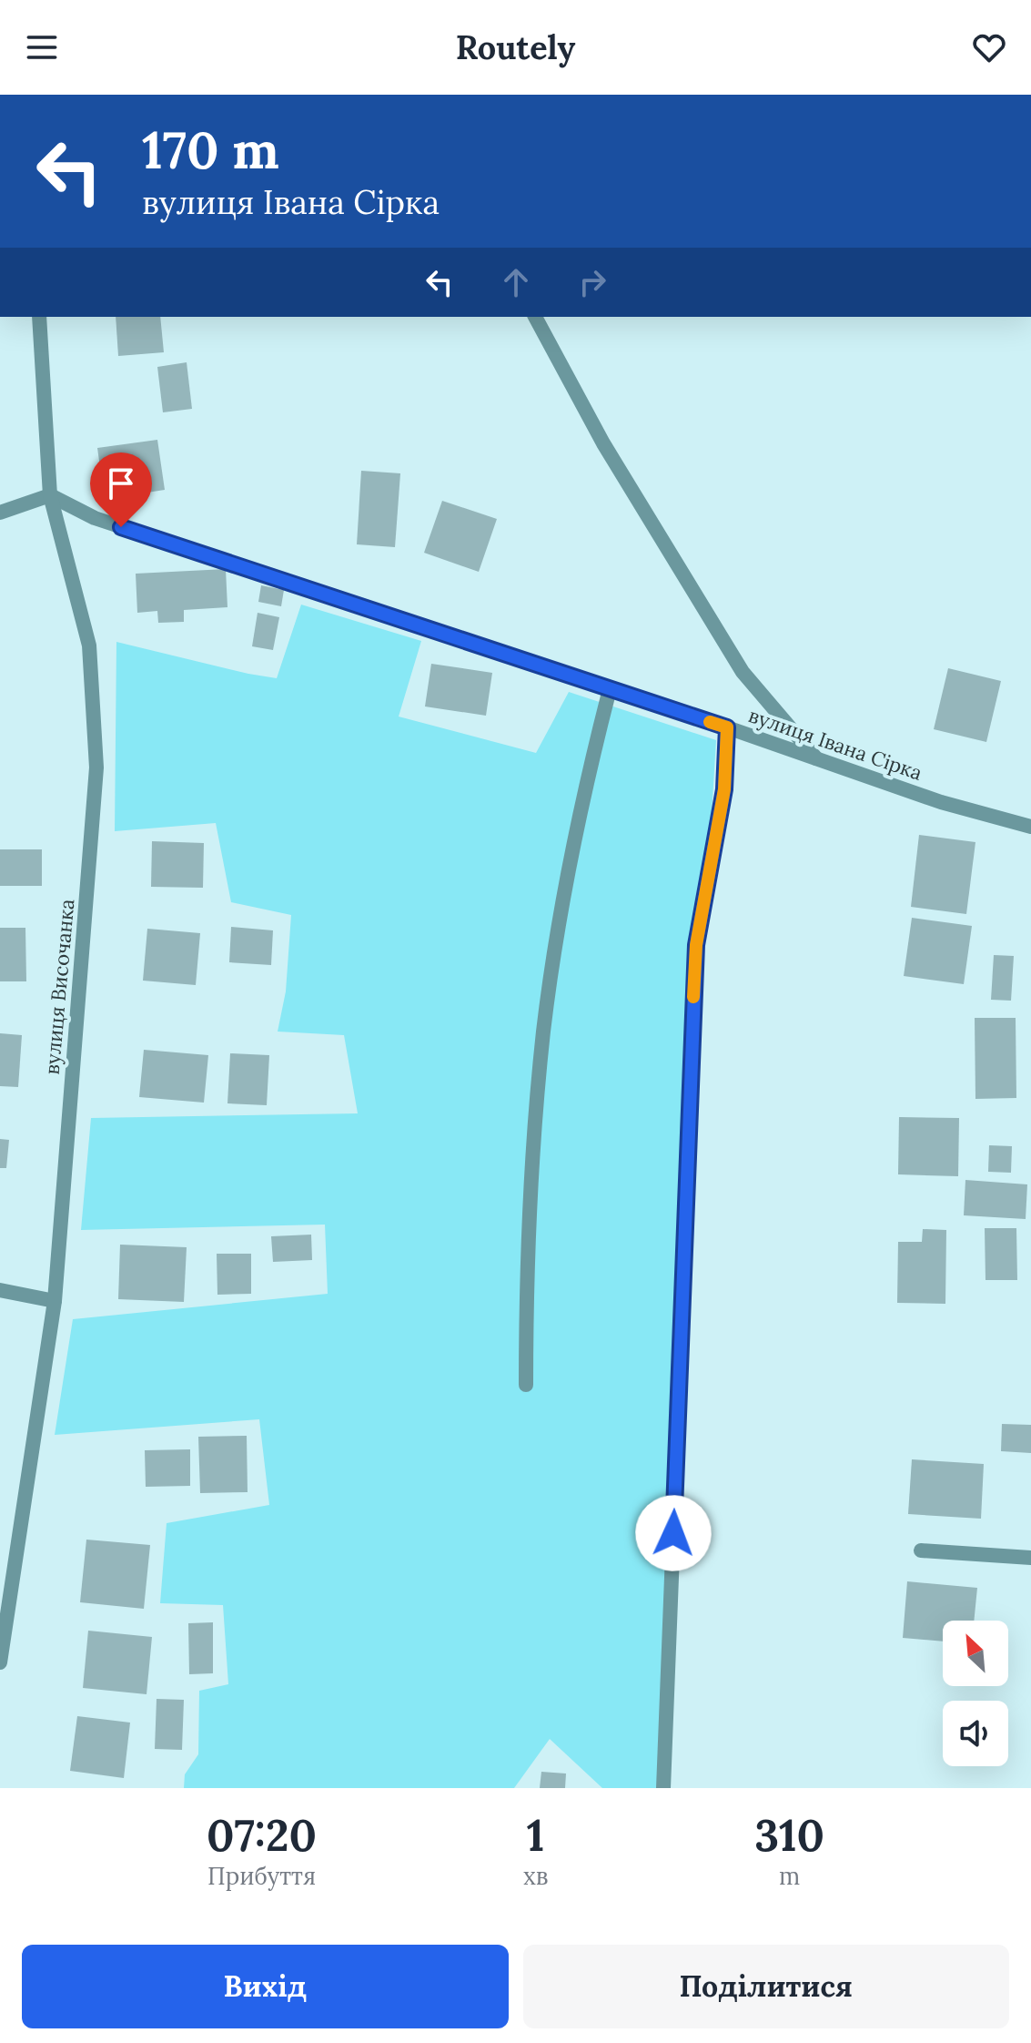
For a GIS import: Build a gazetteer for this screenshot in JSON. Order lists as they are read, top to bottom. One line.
{"streets":{"street":["вулиця Івана Сірка","вулиця Височанка"]},"crossings":[["вулиця Івана Сірка","вулиця Височанка"]],"north":"top left","page":{"header":"Routely","turn":["170 m","вулиця Івана Сірка"],"eta":["07:20","Прибуття","1","хв","310","m"],"buttons":["Вихід","Поділитися"]}}
